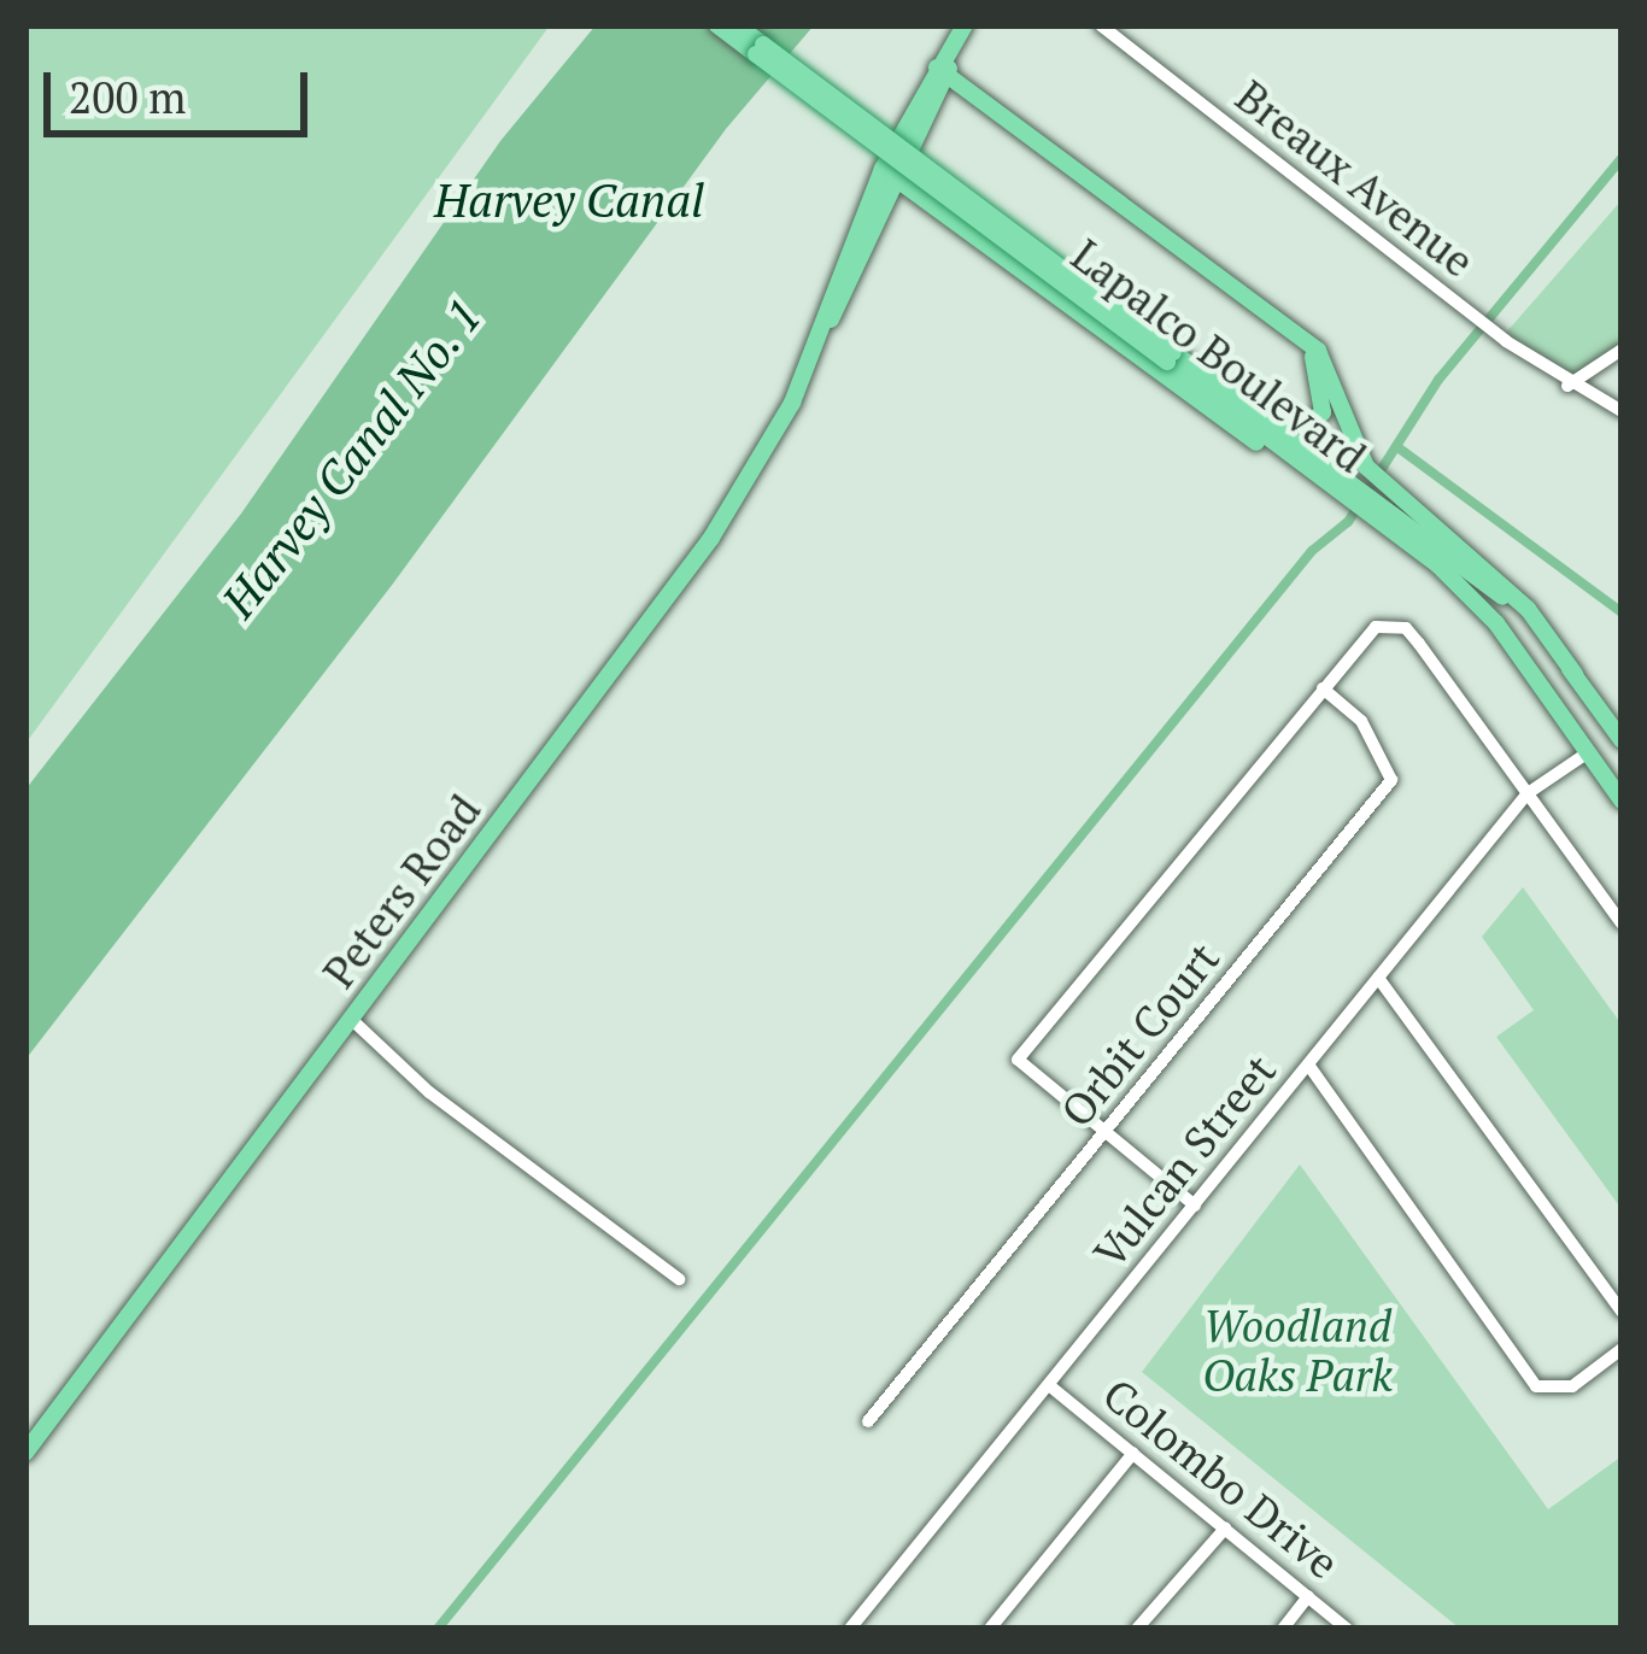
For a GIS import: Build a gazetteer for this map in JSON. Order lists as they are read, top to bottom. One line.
{"streets":{"main road":["Lapalco Boulevard","Peters Road"],"street":["Breaux Avenue","Orbit Court","Vulcan Street","Colombo Drive"]},"crossings":[["Lapalco Boulevard","Vulcan Street"],["Vulcan Street","Colombo Drive"]],"water":["Harvey Canal","Harvey Canal No. 1"],"parks":["Woodland Oaks Park"],"scale_bar":"200 m"}
